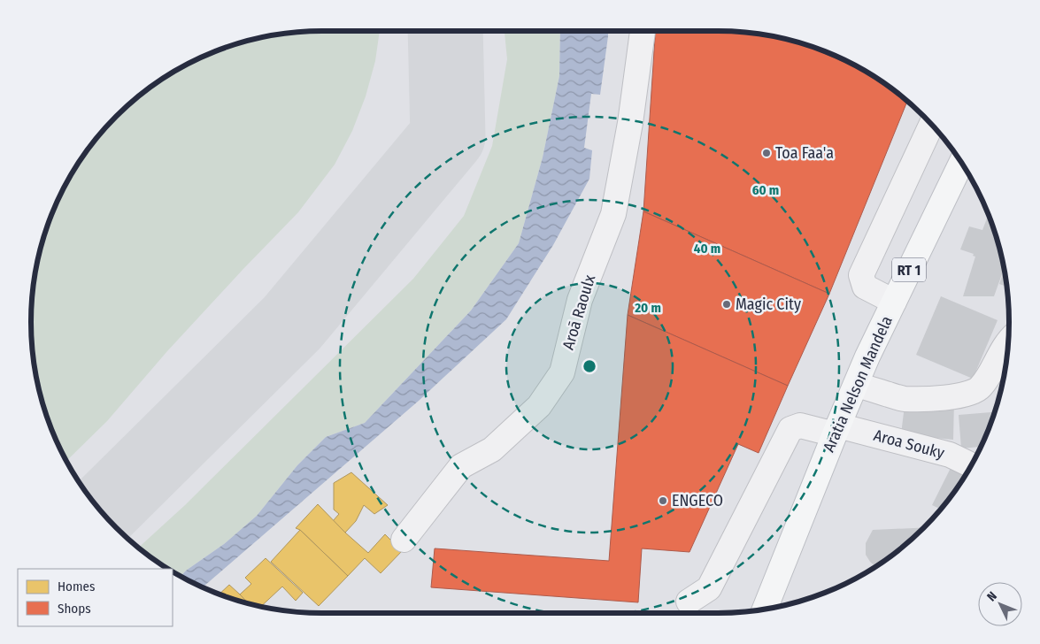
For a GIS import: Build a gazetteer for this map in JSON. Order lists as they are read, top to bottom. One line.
{"streets":{"main road":["RT 1","Aratia Nelson Mandela"],"street":["Aroā Raoulx","Aroa Souky"]},"crossings":[["Aratia Nelson Mandela","Aroa Souky"]],"places":["Toa Faa'a","Magic City","ENGECO"],"legend":["Homes","Shops"],"north":"top left","rings":["60 m","40 m","20 m"]}
